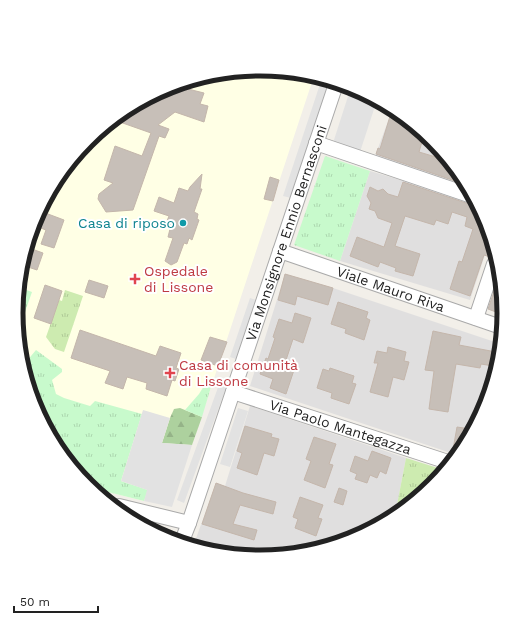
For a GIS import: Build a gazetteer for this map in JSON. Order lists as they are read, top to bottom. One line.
{"streets":{"street":["Via Monsignore Ennio Bernasconi","Viale Mauro Riva","Via Paolo Mantegazza"]},"crossings":[["Via Monsignore Ennio Bernasconi","Viale Mauro Riva"],["Via Monsignore Ennio Bernasconi","Via Paolo Mantegazza"]],"places":{"other":["Casa di riposo"],"health":["Ospedale di Lissone","Casa di comunità di Lissone"]},"scale_bar":"50 m"}
